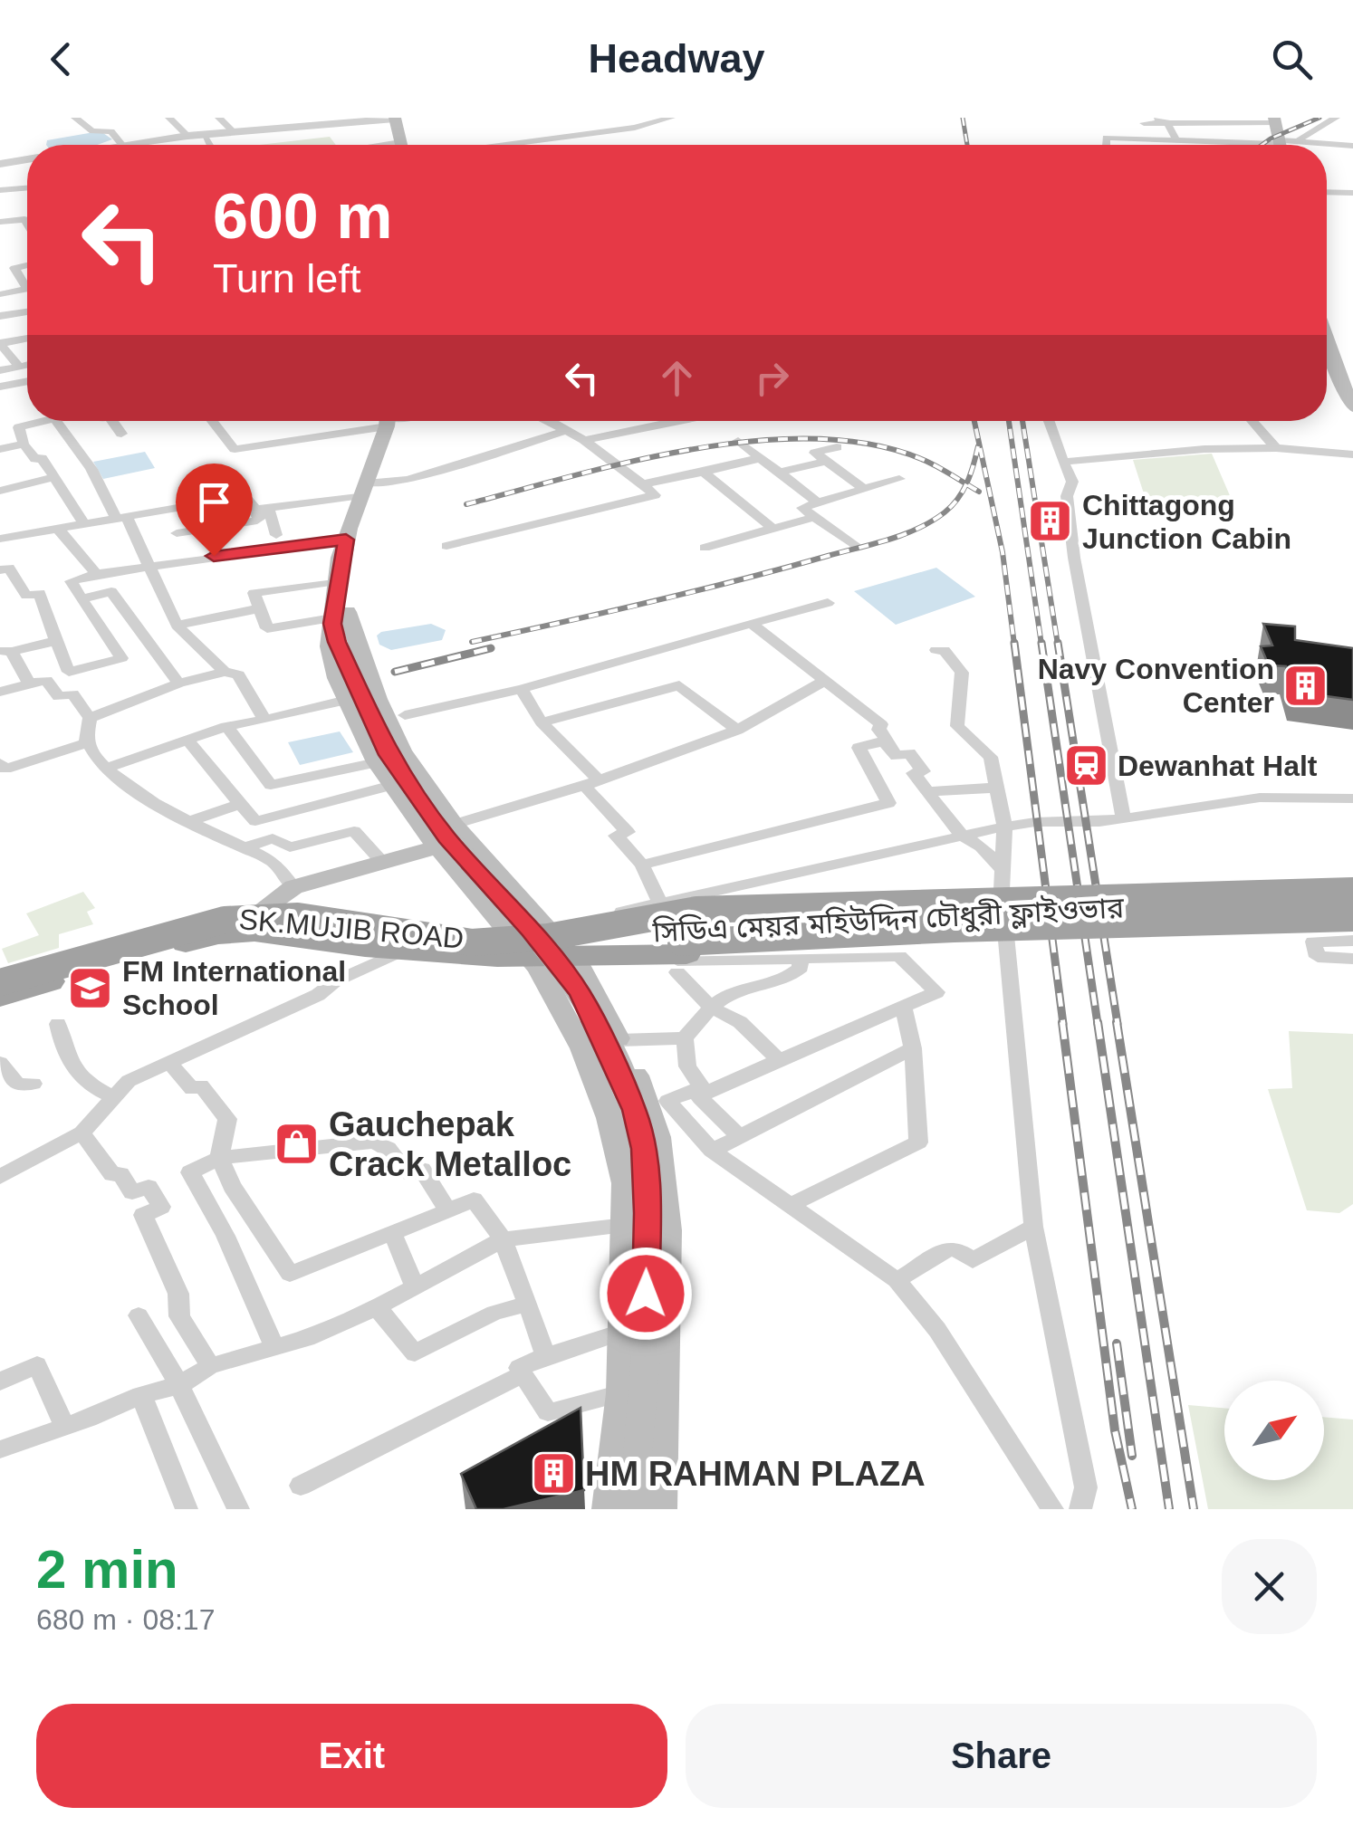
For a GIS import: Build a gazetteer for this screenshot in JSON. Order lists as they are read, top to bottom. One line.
{"streets":{"highway":["সিডিএ মেয়র মহিউদ্দিন চৌধুরী ফ্লাইওভার","SK.MUJIB ROAD"]},"crossings":[["সিডিএ মেয়র মহিউদ্দিন চৌধুরী ফ্লাইওভার","SK.MUJIB ROAD"]],"places":{"building":["Chittagong Junction Cabin","Navy Convention Center","HM RAHMAN PLAZA"],"station":["Dewanhat Halt"],"school or university":["FM International School"],"shop":["Gauchepak Crack Metalloc"]},"north":"top right","page":{"header":"Headway","turn":["600 m","Turn left"],"heading":["2 min","680 m · 08:17"],"buttons":["Exit","Share"]}}
